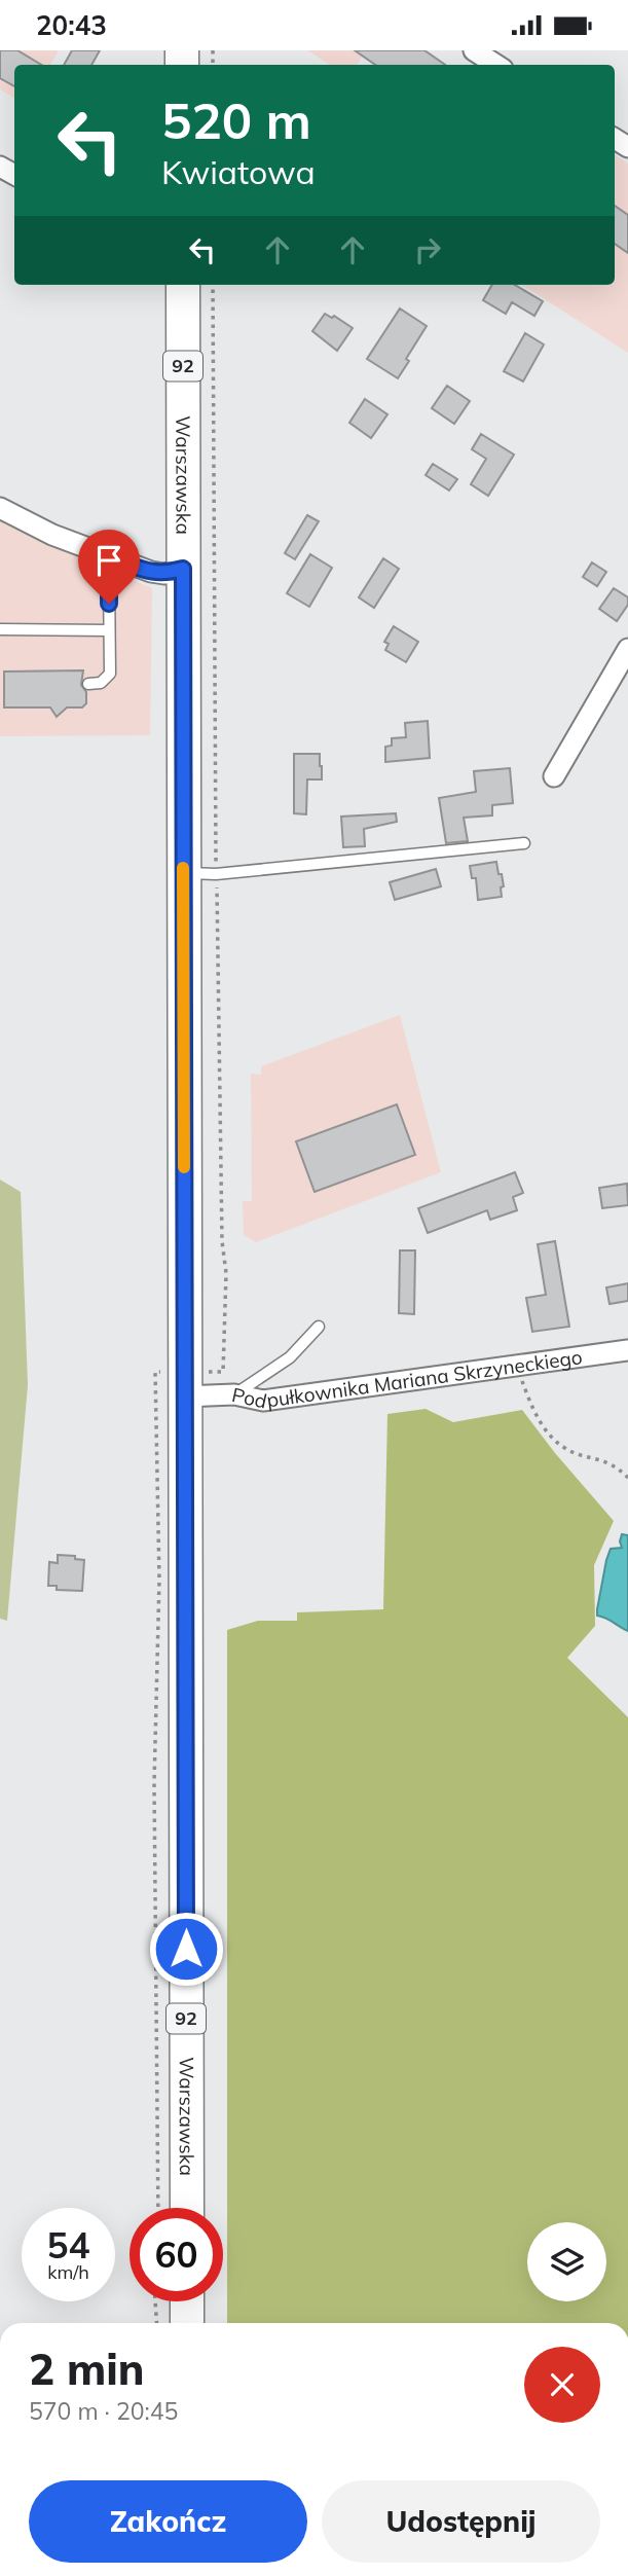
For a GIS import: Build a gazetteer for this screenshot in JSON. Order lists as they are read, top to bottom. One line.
{"streets":{"main road":["92","Warszawska"],"street":["Podpułkownika Mariana Skrzyneckiego"]},"crossings":[["Warszawska","Podpułkownika Mariana Skrzyneckiego"]],"page":{"status":"20:43","turn":["520 m","Kwiatowa"],"speed":"54 km/h","limit":"60","heading":["2 min","570 m · 20:45"],"buttons":["Zakończ","Udostępnij"]}}
